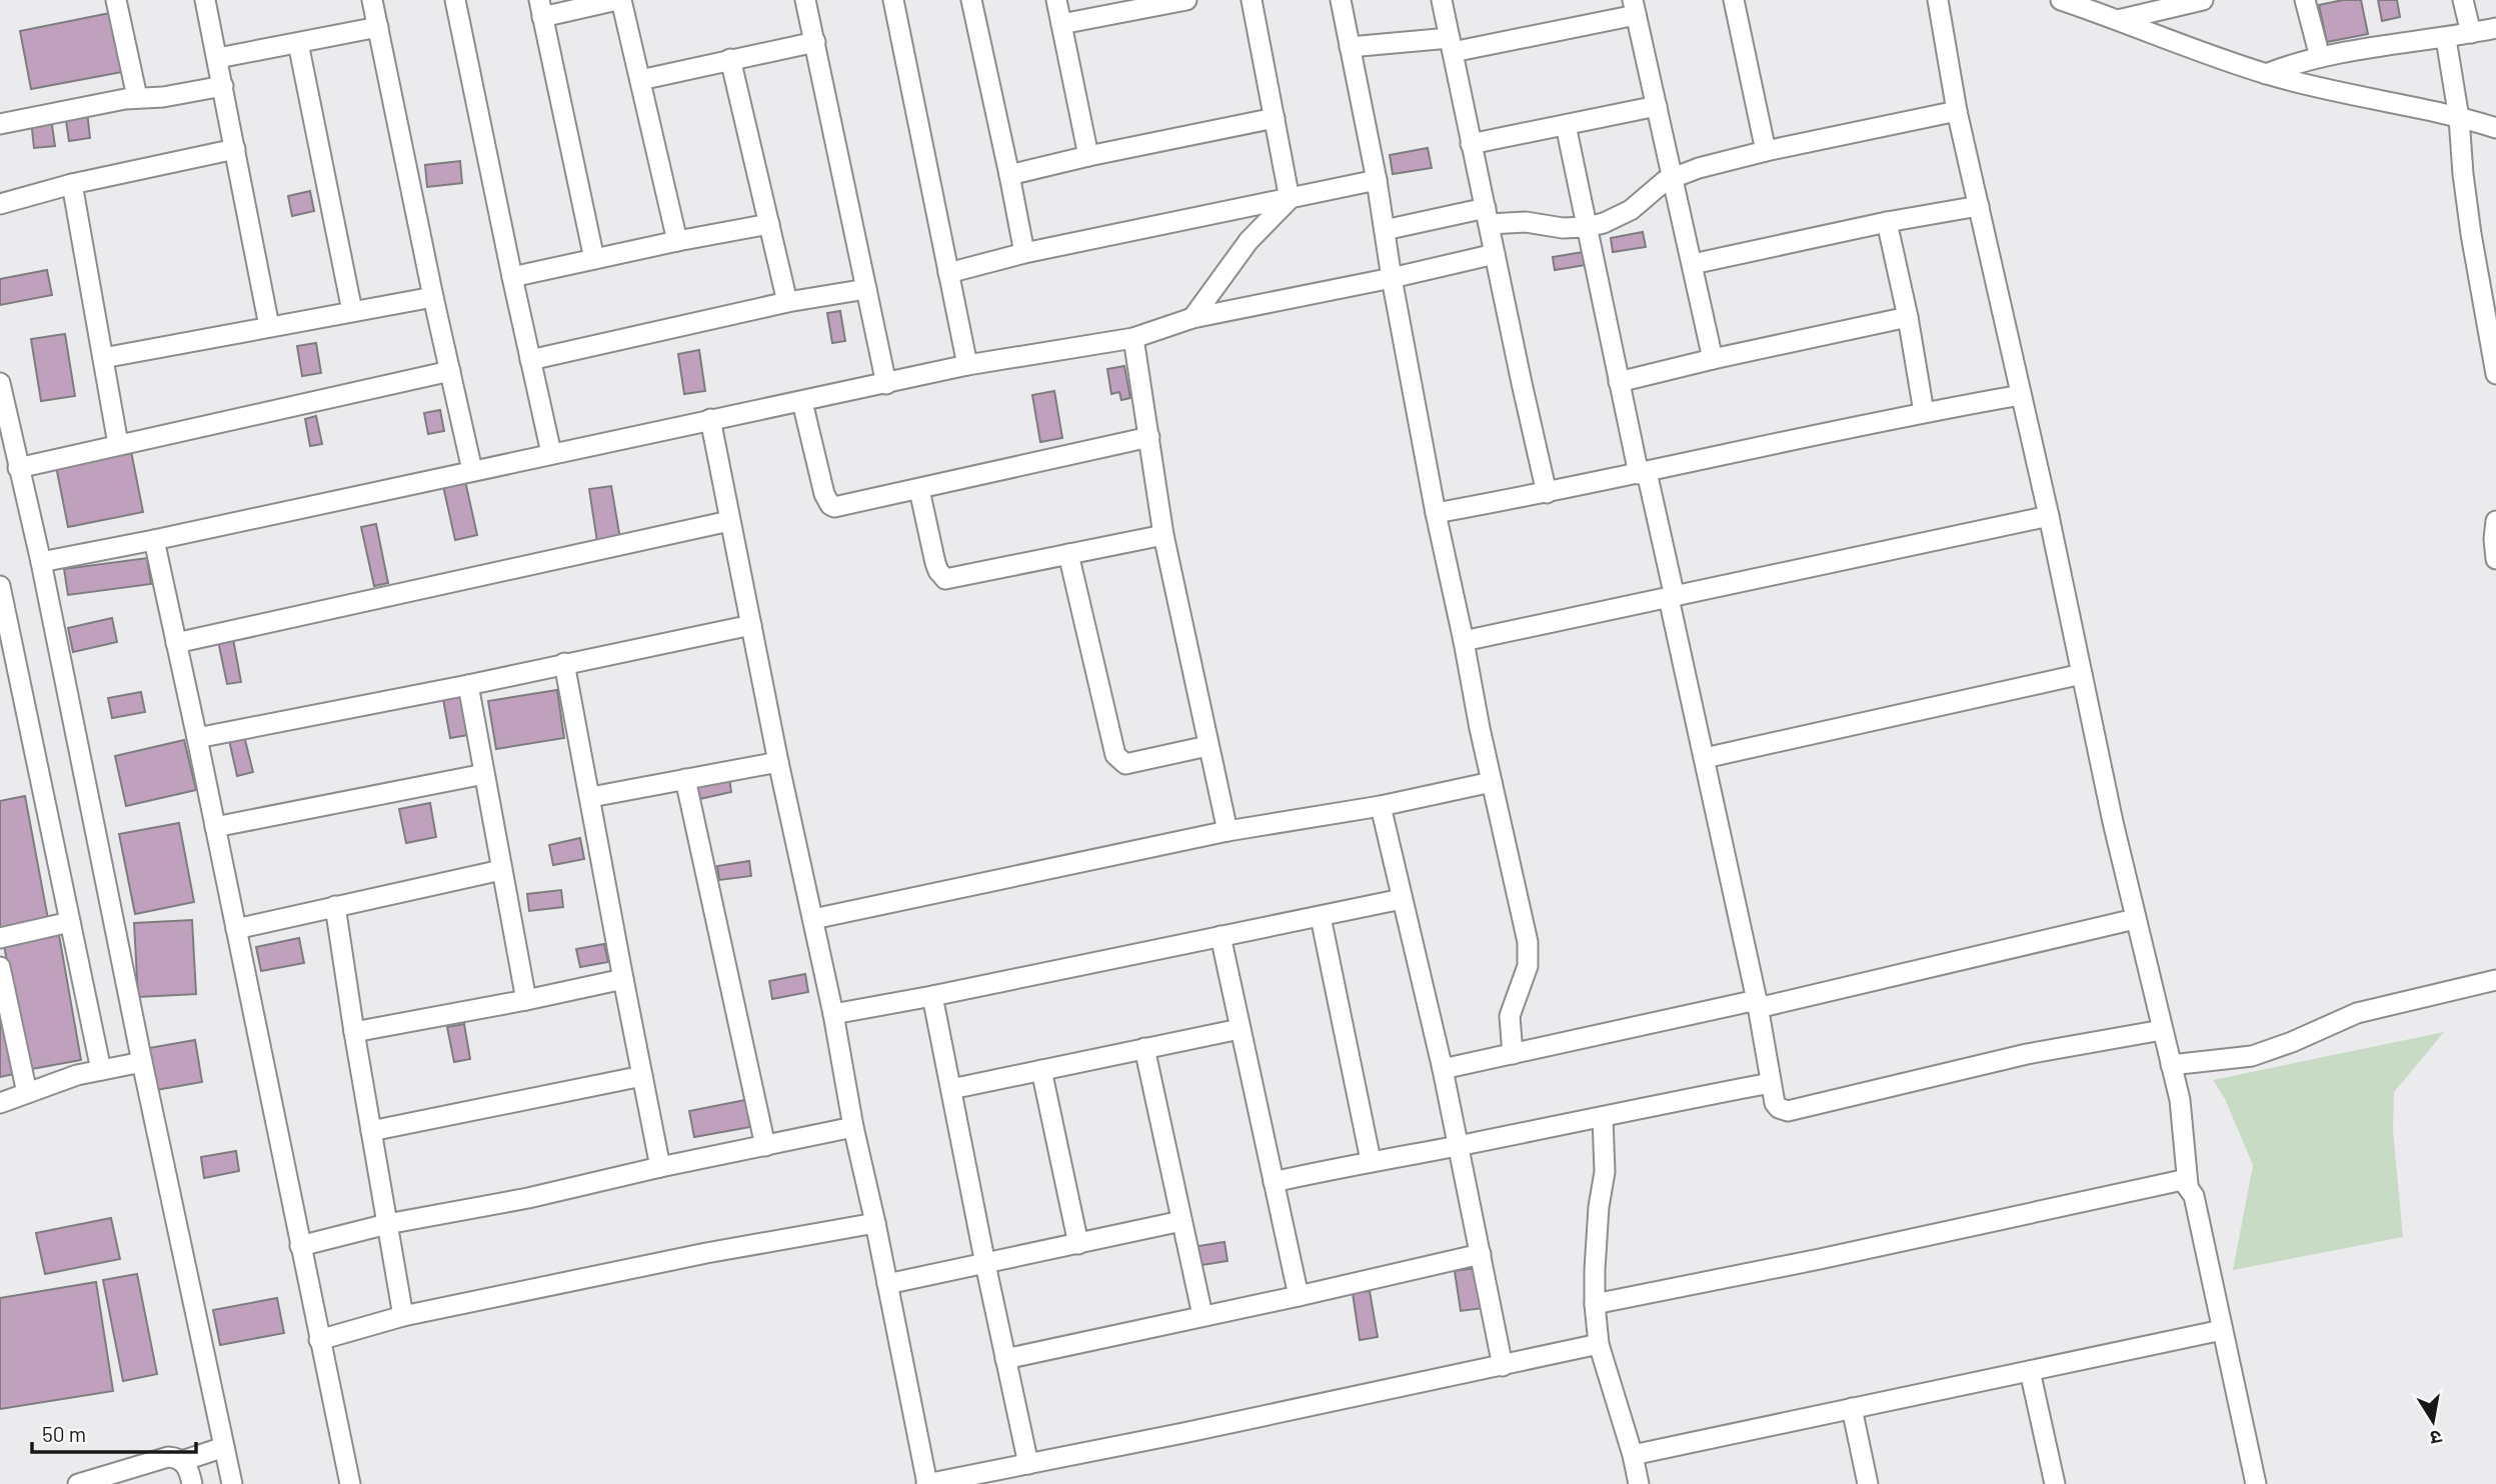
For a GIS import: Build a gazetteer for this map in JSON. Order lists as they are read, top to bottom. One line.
{"scale_bar":"50 m","north":"bottom"}
